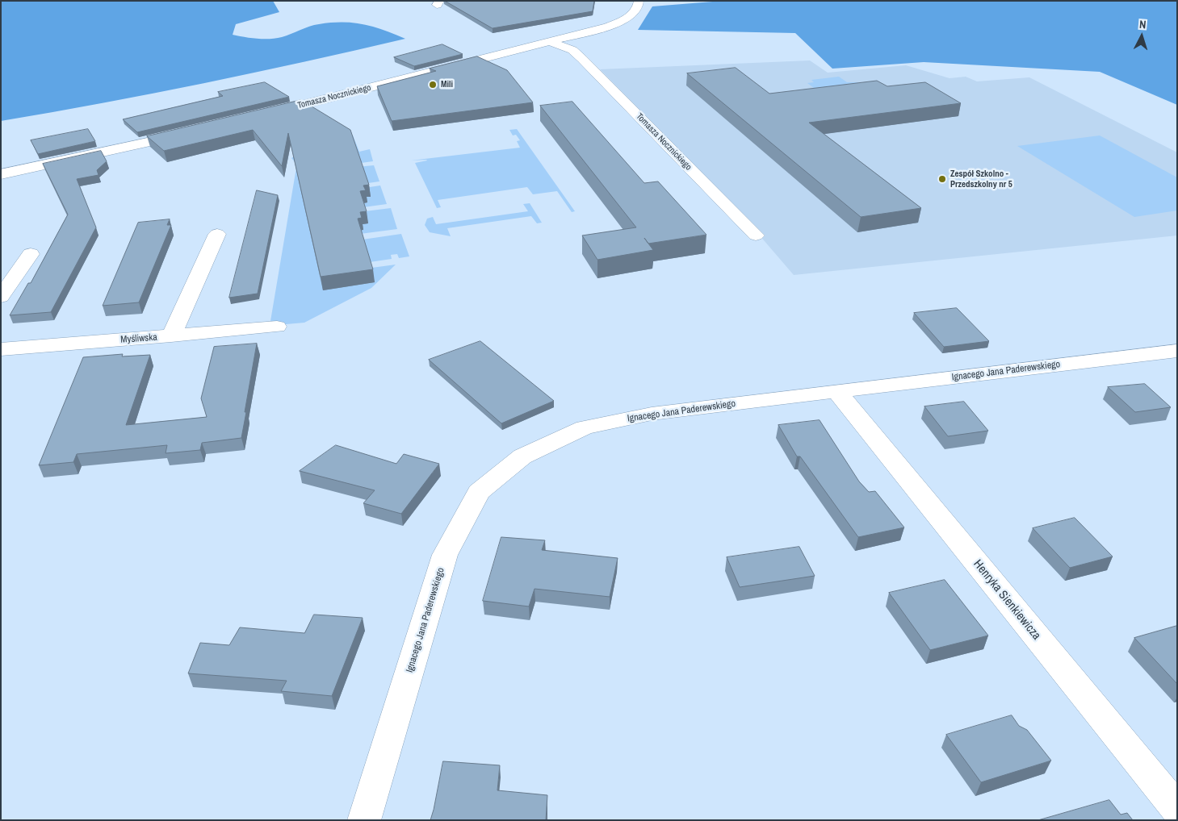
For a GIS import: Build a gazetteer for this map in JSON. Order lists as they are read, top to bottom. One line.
{"streets":{"street":["Tomasza Nocznickiego","Myśliwska","Ignacego Jana Paderewskiego","Henryka Sienkiewicza"]},"crossings":[["Ignacego Jana Paderewskiego","Henryka Sienkiewicza"]],"places":["Mili","Zespół Szkolno - Przedszkolny nr 5"],"north":"top"}
